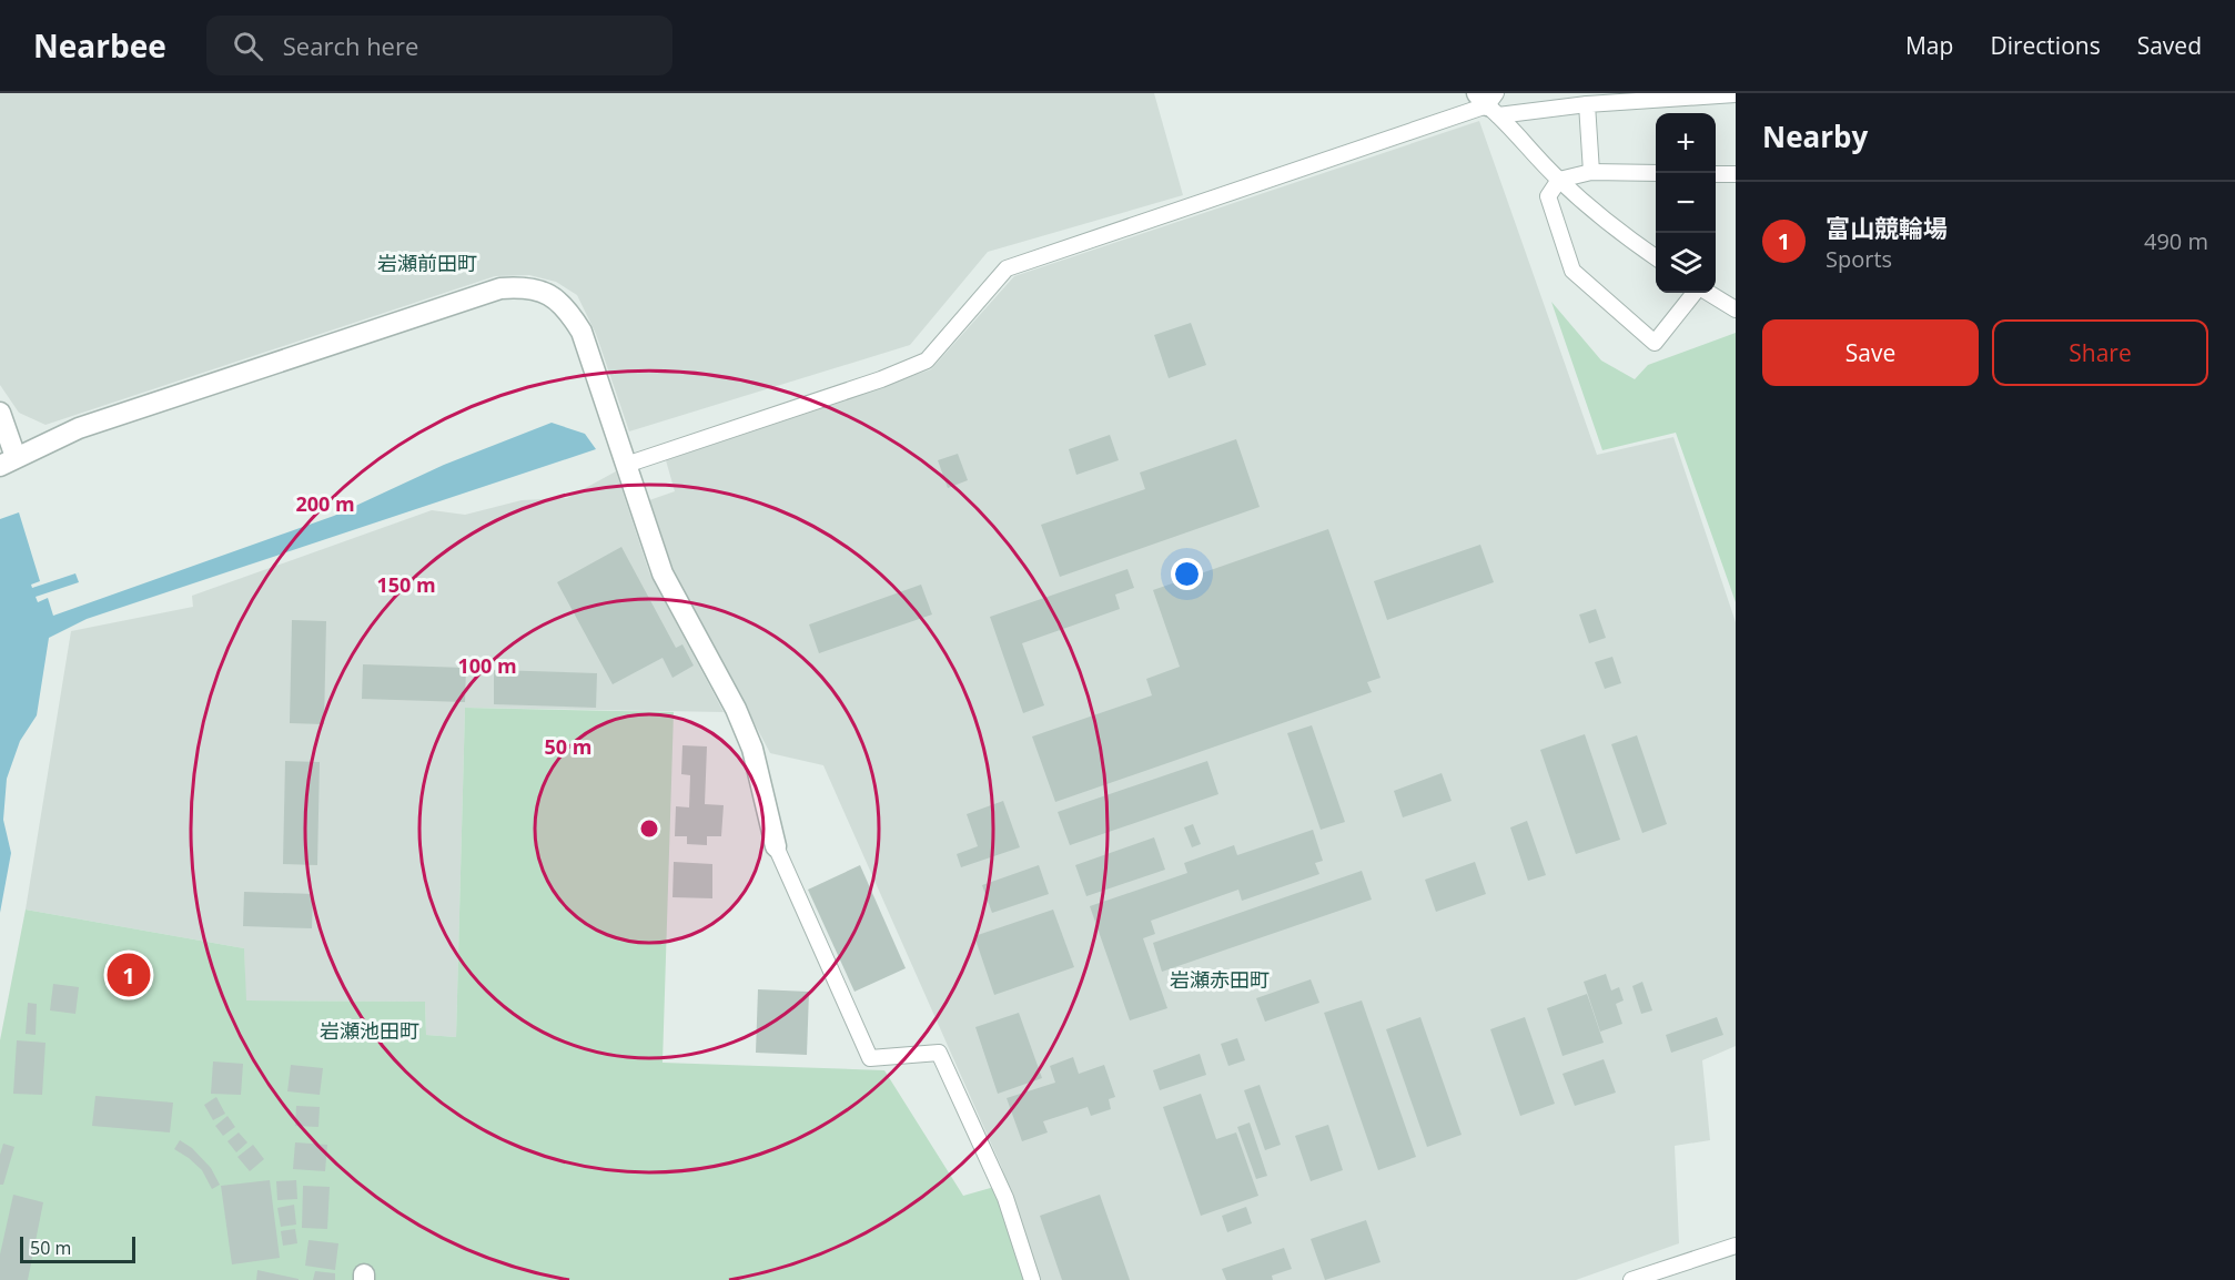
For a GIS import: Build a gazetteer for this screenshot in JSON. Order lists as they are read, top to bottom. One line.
{"districts":["岩瀬前田町","岩瀬赤田町","岩瀬池田町"],"scale_bar":"50 m","page":{"header":"Nearbee","search":"Search here","nav":["Map","Directions","Saved"],"heading":"Nearby","map_buttons":["+","−"],"list":[{"mark":"1","name":"富山競輪場","note":"Sports","value":"490 m"}],"buttons":["Save","Share"],"pins":"1","scale":"50 m"},"rings":["200 m","150 m","100 m","50 m"]}
